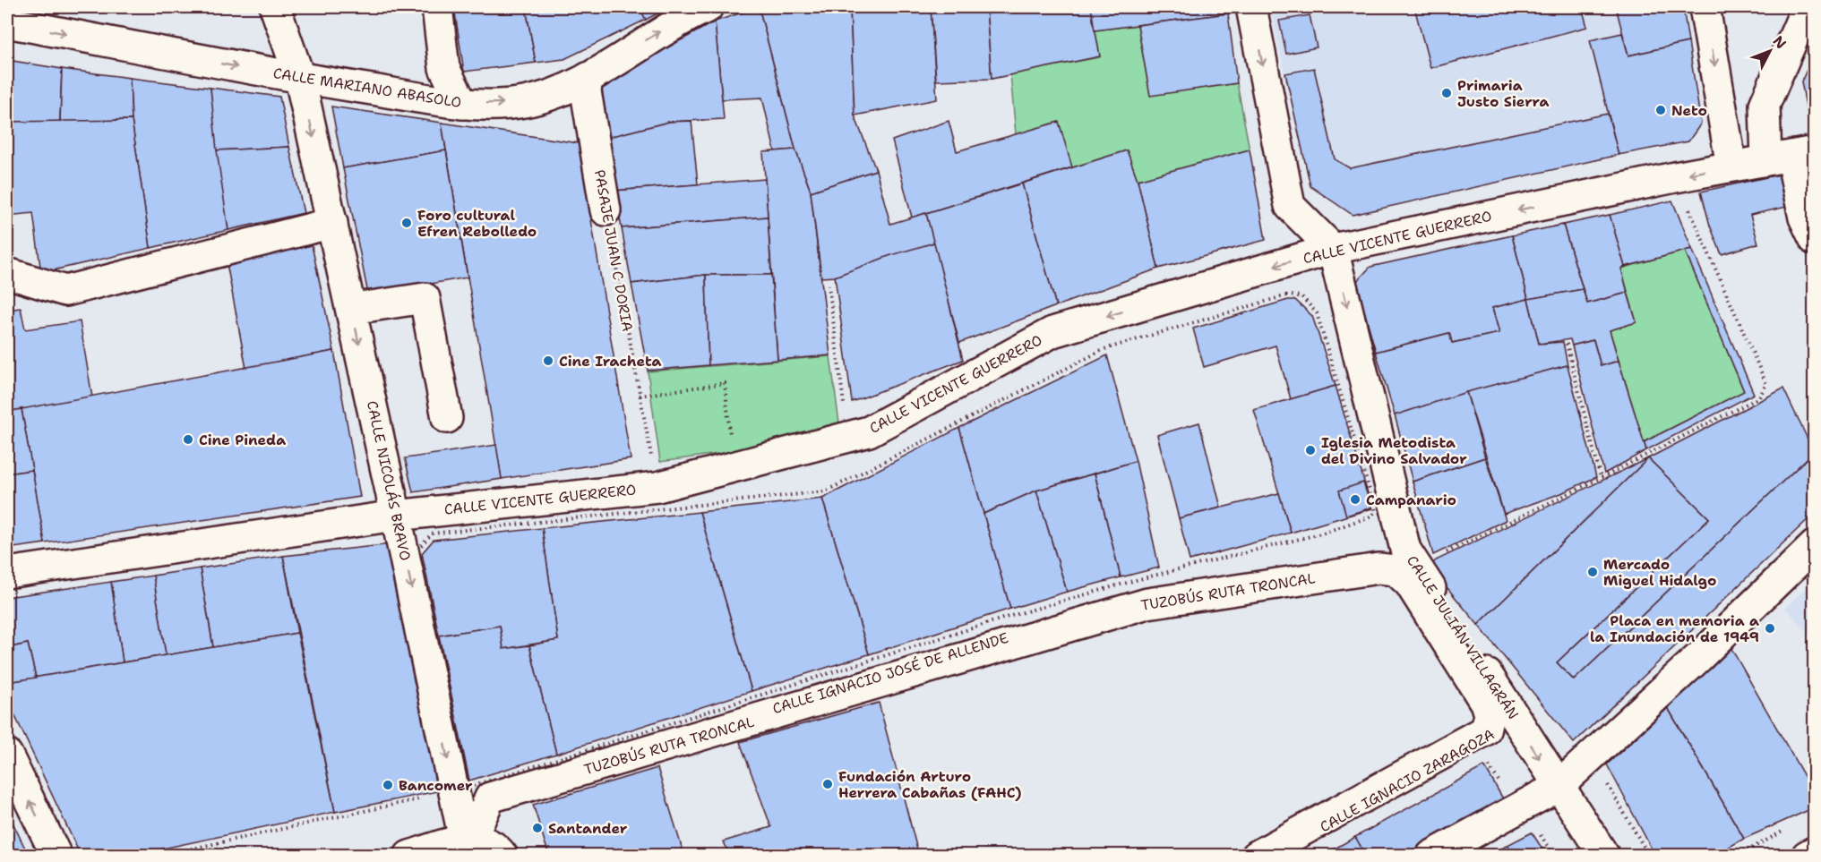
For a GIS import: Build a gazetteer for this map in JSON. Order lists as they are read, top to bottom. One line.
{"streets":{"street":["CALLE MARIANO ABASOLO","CALLE VICENTE GUERRERO","PASAJE JUAN C DORIA","CALLE NICOLÁS BRAVO","TUZOBÚS RUTA TRONCAL","CALLE JULIÁN VILLAGRÁN","CALLE IGNACIO JOSÉ DE ALLENDE","CALLE IGNACIO ZARAGOZA"]},"crossings":[["CALLE MARIANO ABASOLO","PASAJE JUAN C DORIA"],["CALLE MARIANO ABASOLO","CALLE NICOLÁS BRAVO"],["CALLE VICENTE GUERRERO","PASAJE JUAN C DORIA"],["CALLE VICENTE GUERRERO","CALLE NICOLÁS BRAVO"],["CALLE VICENTE GUERRERO","CALLE JULIÁN VILLAGRÁN"],["CALLE NICOLÁS BRAVO","TUZOBÚS RUTA TRONCAL"],["CALLE NICOLÁS BRAVO","CALLE IGNACIO JOSÉ DE ALLENDE"],["TUZOBÚS RUTA TRONCAL","CALLE IGNACIO JOSÉ DE ALLENDE"],["CALLE JULIÁN VILLAGRÁN","CALLE IGNACIO JOSÉ DE ALLENDE"],["CALLE JULIÁN VILLAGRÁN","CALLE IGNACIO ZARAGOZA"]],"one_way":["CALLE VICENTE GUERRERO","CALLE NICOLÁS BRAVO","CALLE JULIÁN VILLAGRÁN"],"places":["Primaria Justo Sierra","Neto","Foro cultural Efren Rebolledo","Cine Iracheta","Cine Pineda","Iglesia Metodista del Divino Salvador","Campanario","Mercado Miguel Hidalgo","Placa en memoria a la Inundación de 1949","Fundación Arturo Herrera Cabañas (FAHC)","Bancomer","Santander"],"north":"top right"}
